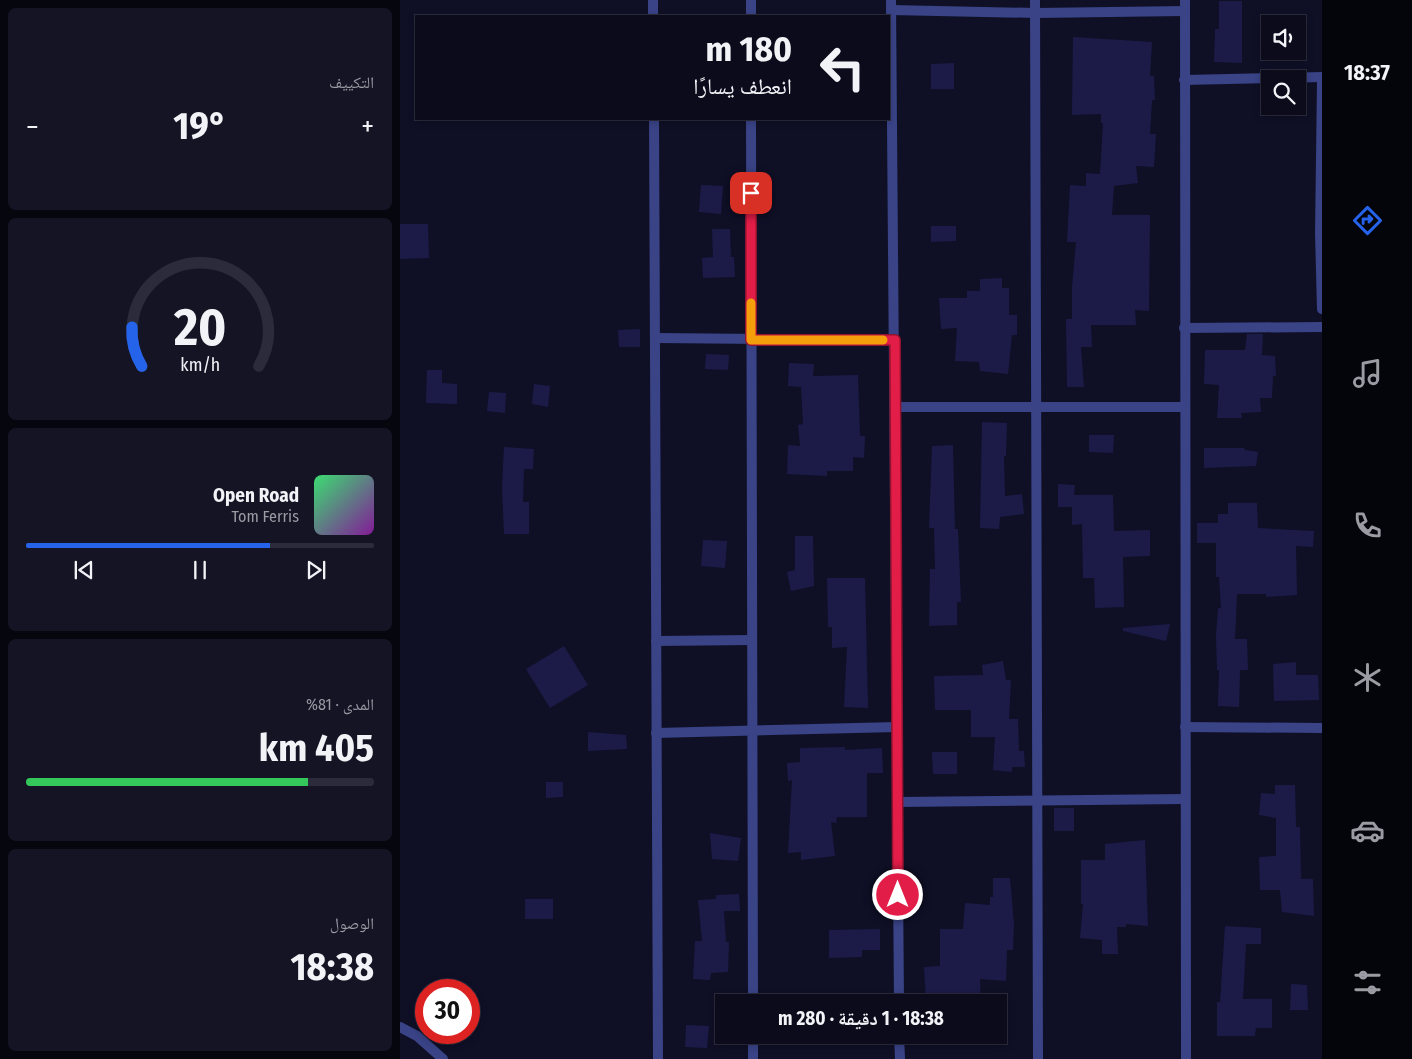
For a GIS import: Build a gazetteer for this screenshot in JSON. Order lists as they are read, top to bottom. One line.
{"page":{"tabs":"18:37","tile":["التكييف",["المدى · 81%","405 km"],["الوصول","18:38"]],"turn":["180 m","انعطف يسارًا"],"heat":["−","19°","+"],"song":["Open Road","Tom Ferris"],"limit":"30","trip":"18:38 · 1 دقيقة · 280 m","gauge":["20","km/h"]}}
